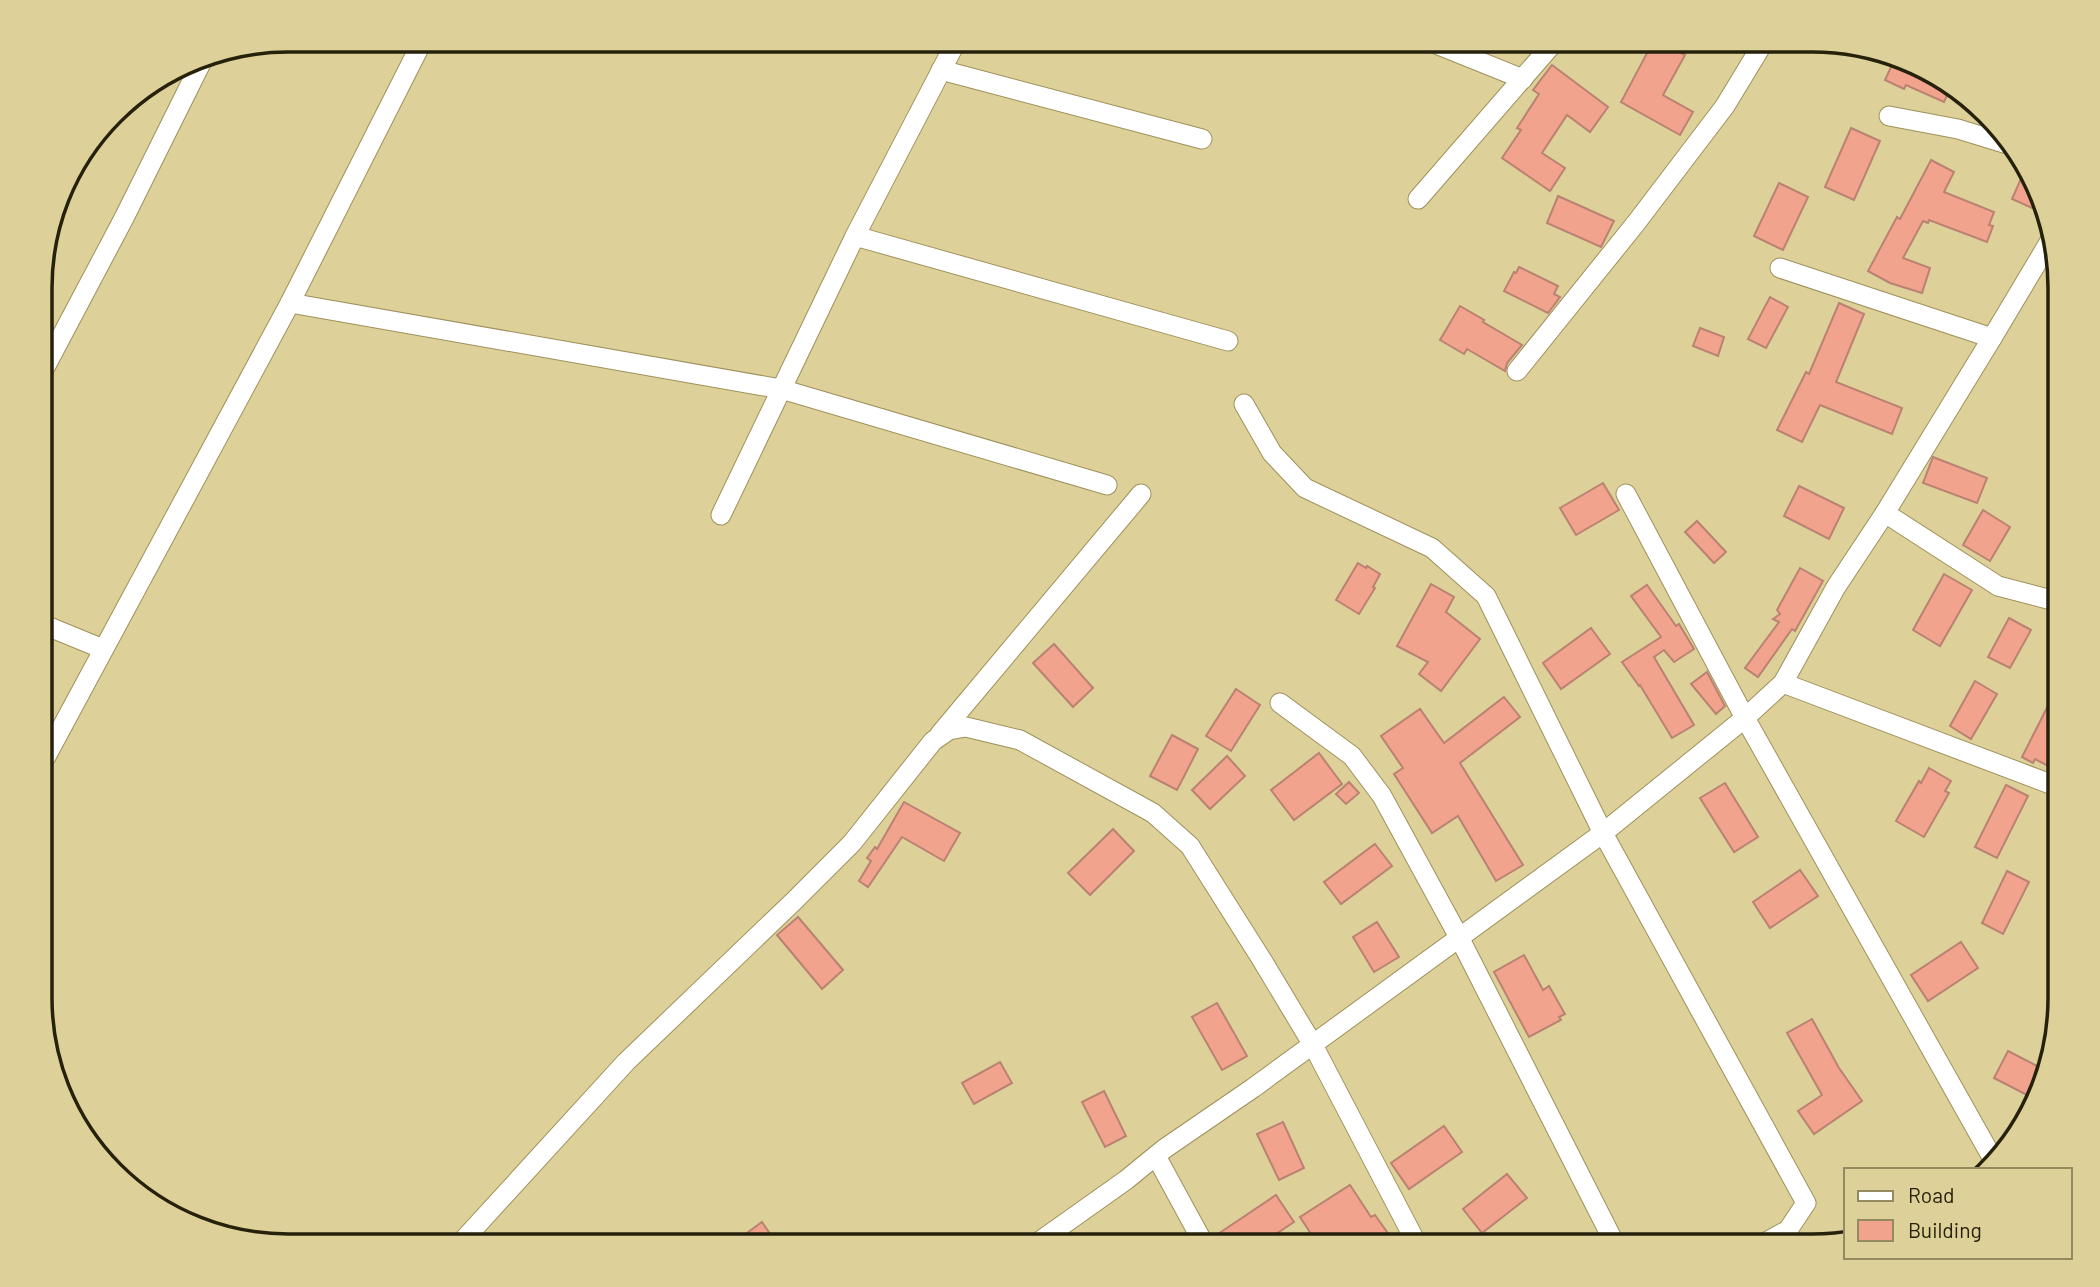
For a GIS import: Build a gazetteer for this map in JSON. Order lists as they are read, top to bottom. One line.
{"legend":["Road","Building"]}
